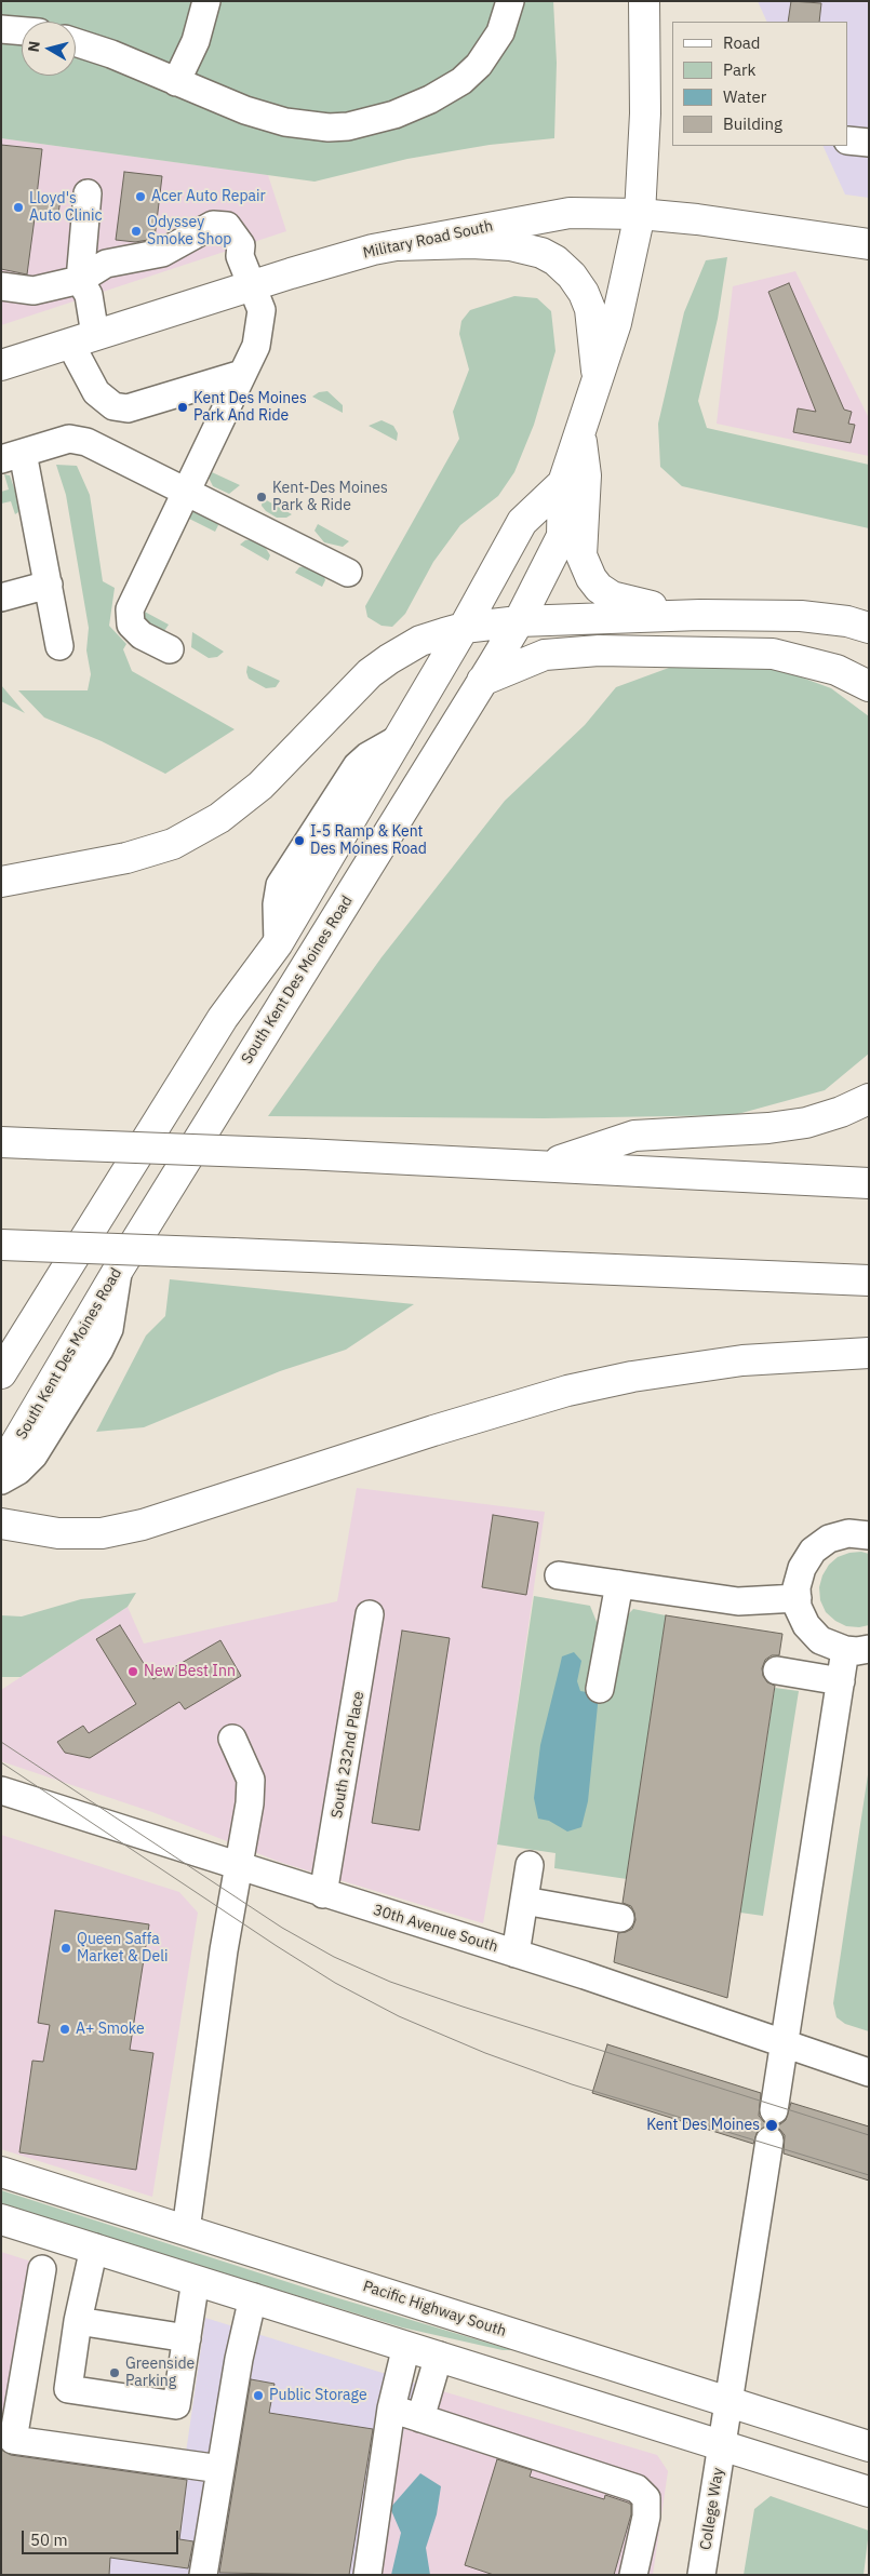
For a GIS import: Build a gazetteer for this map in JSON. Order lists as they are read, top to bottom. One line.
{"streets":{"main road":["Military Road South","South Kent Des Moines Road","Pacific Highway South"],"street":["South 232nd Place","30th Avenue South","College Way"]},"crossings":[["Military Road South","South Kent Des Moines Road"],["South 232nd Place","30th Avenue South"],["Pacific Highway South","College Way"]],"places":["Acer Auto Repair","Lloyd's Auto Clinic","Odyssey Smoke Shop","Kent Des Moines Park And Ride","Kent-Des Moines Park & Ride","I-5 Ramp & Kent Des Moines Road","New Best Inn","Queen Saffa Market & Deli","A+ Smoke","Kent Des Moines","Greenside Parking","Public Storage"],"legend":["Road","Park","Water","Building"],"scale_bar":"50 m","north":"left"}
